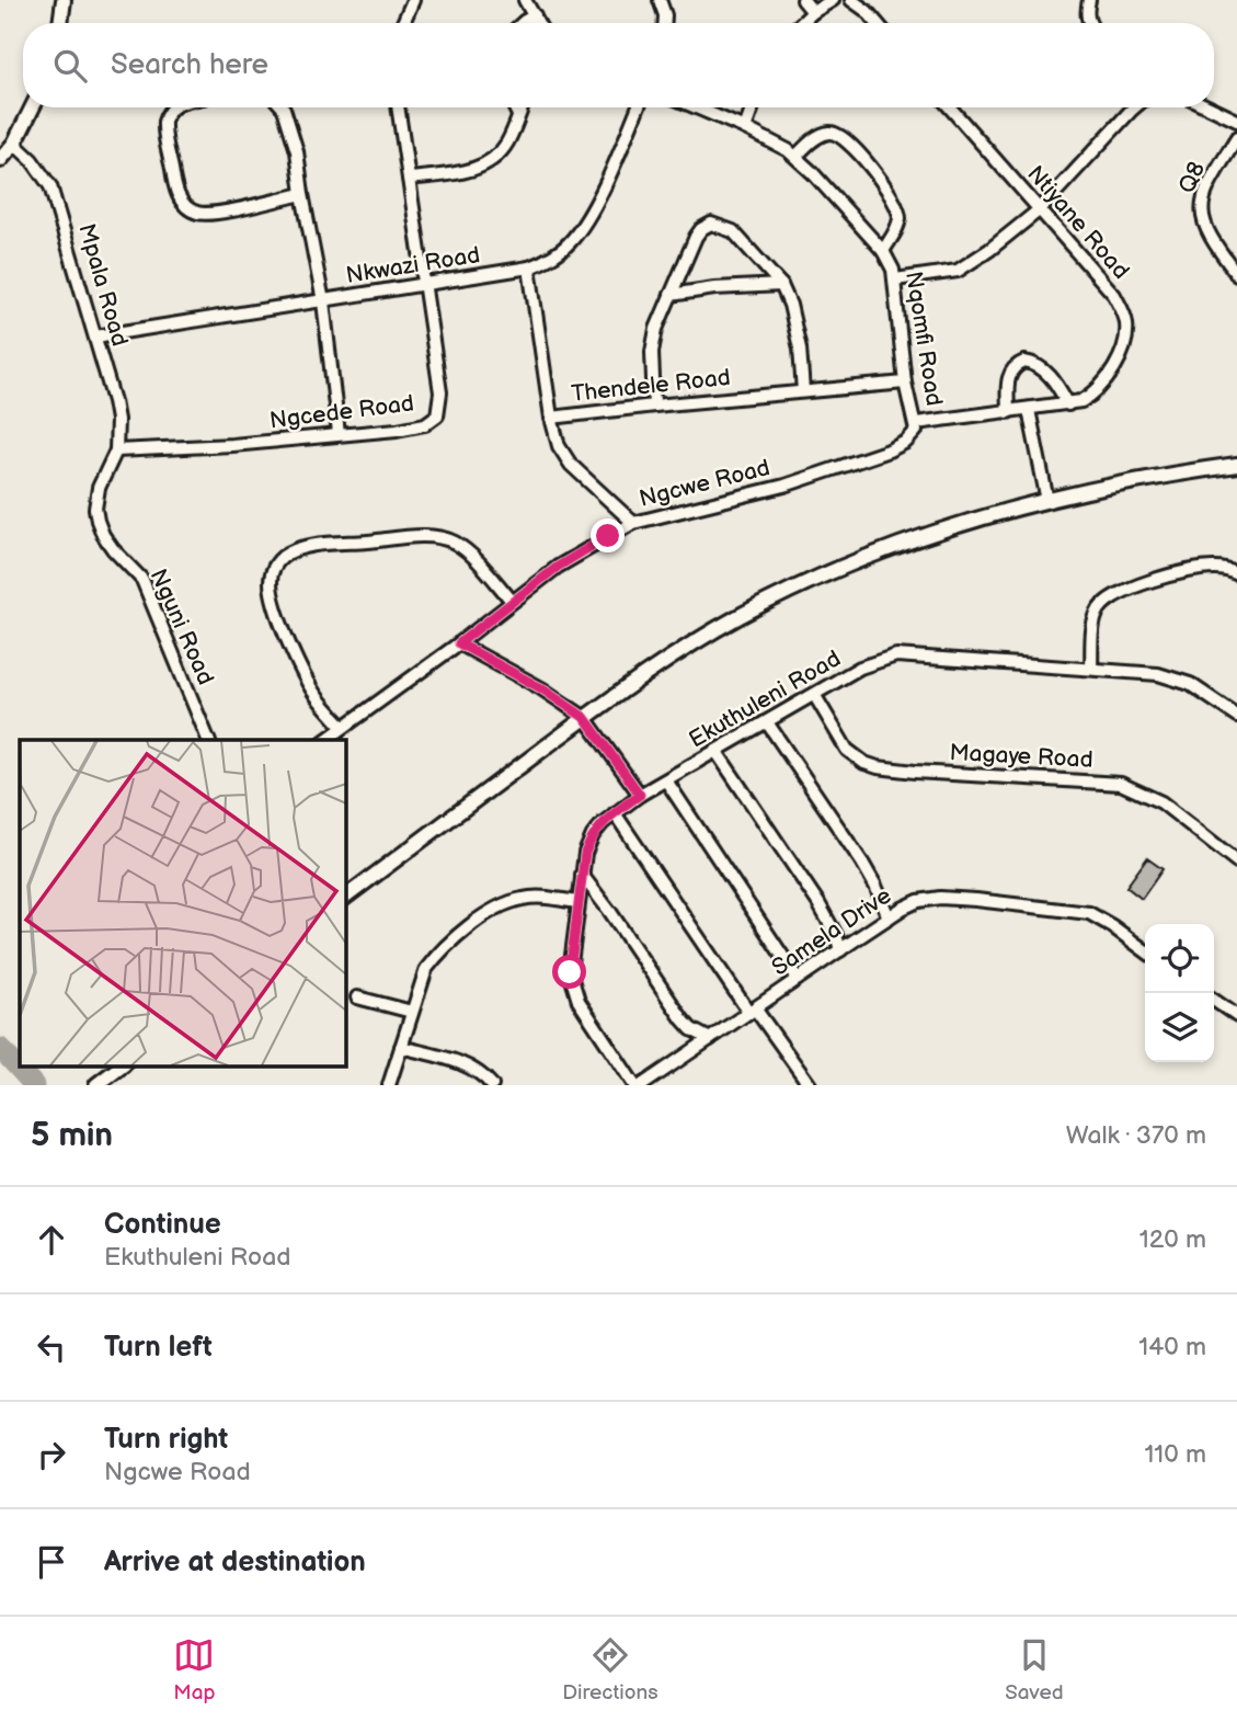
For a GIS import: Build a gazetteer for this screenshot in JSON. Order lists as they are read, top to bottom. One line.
{"streets":{"street":["Q8","Ntiyane Road","Nkwazi Road","Mpala Road","Nqomfi Road","Thendele Road","Ngcede Road","Ngcwe Road","Nguni Road","Ekuthuleni Road","Magaye Road","Samela Drive"]},"crossings":[["Ntiyane Road","Nqomfi Road"],["Nkwazi Road","Mpala Road"],["Nkwazi Road","Thendele Road"],["Nkwazi Road","Ngcede Road"],["Mpala Road","Ngcede Road"],["Mpala Road","Nguni Road"],["Nqomfi Road","Thendele Road"],["Nqomfi Road","Ngcwe Road"],["Ngcede Road","Nguni Road"],["Ekuthuleni Road","Magaye Road"]],"page":{"search":"Search here","heading":["5 min","Walk · 370 m"],"list":[["Continue","Ekuthuleni Road","120 m"],["Turn left","140 m"],["Turn right","Ngcwe Road","110 m"],"Arrive at destination"],"nav":["Map","Directions","Saved"]}}
